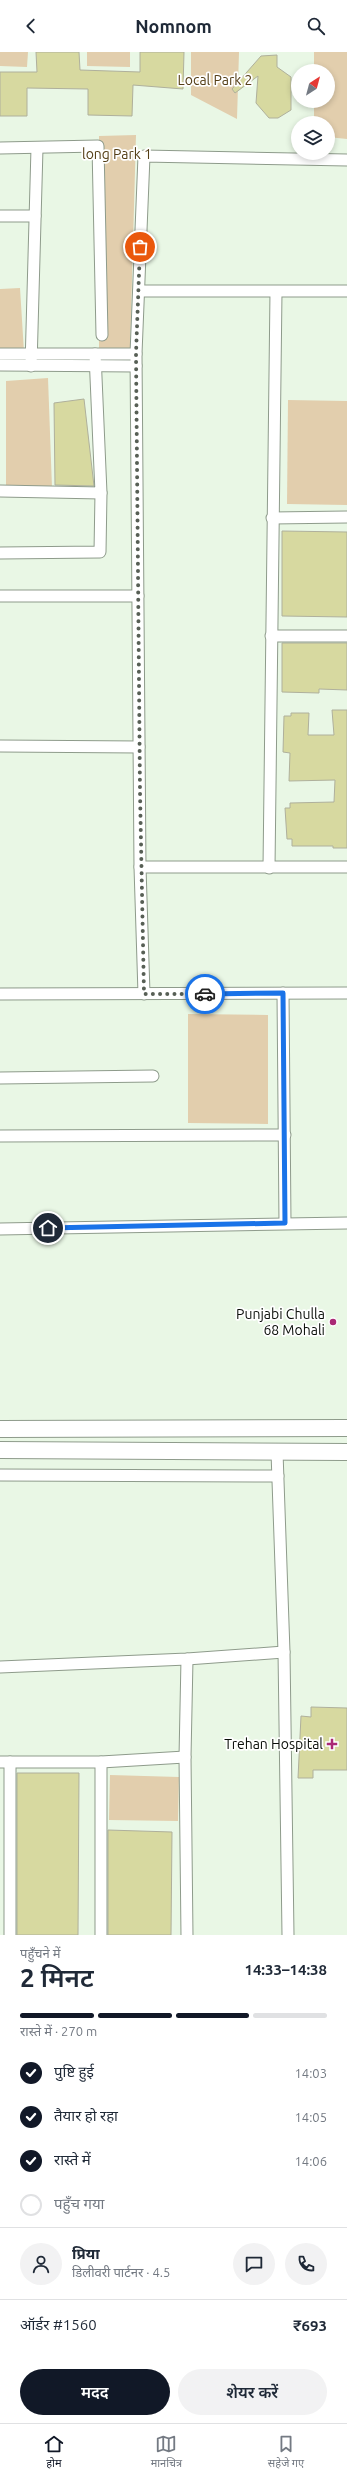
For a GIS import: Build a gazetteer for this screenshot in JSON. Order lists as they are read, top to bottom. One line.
{"parks":["Local Park 2","long Park 1"],"places":{"other":["Punjabi Chulla 68 Mohali"],"health":["Trehan Hospital"]},"north":"top right","page":{"header":"Nomnom","heading":["2 मिनट","पहुँचने में","14:33–14:38"],"panel":["प्रिया","डिलीवरी पार्टनर · 4.5","ऑर्डर #1560","₹693"],"bar":"रास्ते में · 270 m","list":[["पुष्टि हुई","14:03"],["तैयार हो रहा","14:05"],["रास्ते में","14:06"],"पहुँच गया"],"buttons":["मदद","शेयर करें"],"tabs":["होम","मानचित्र","सहेजे गए"]}}
